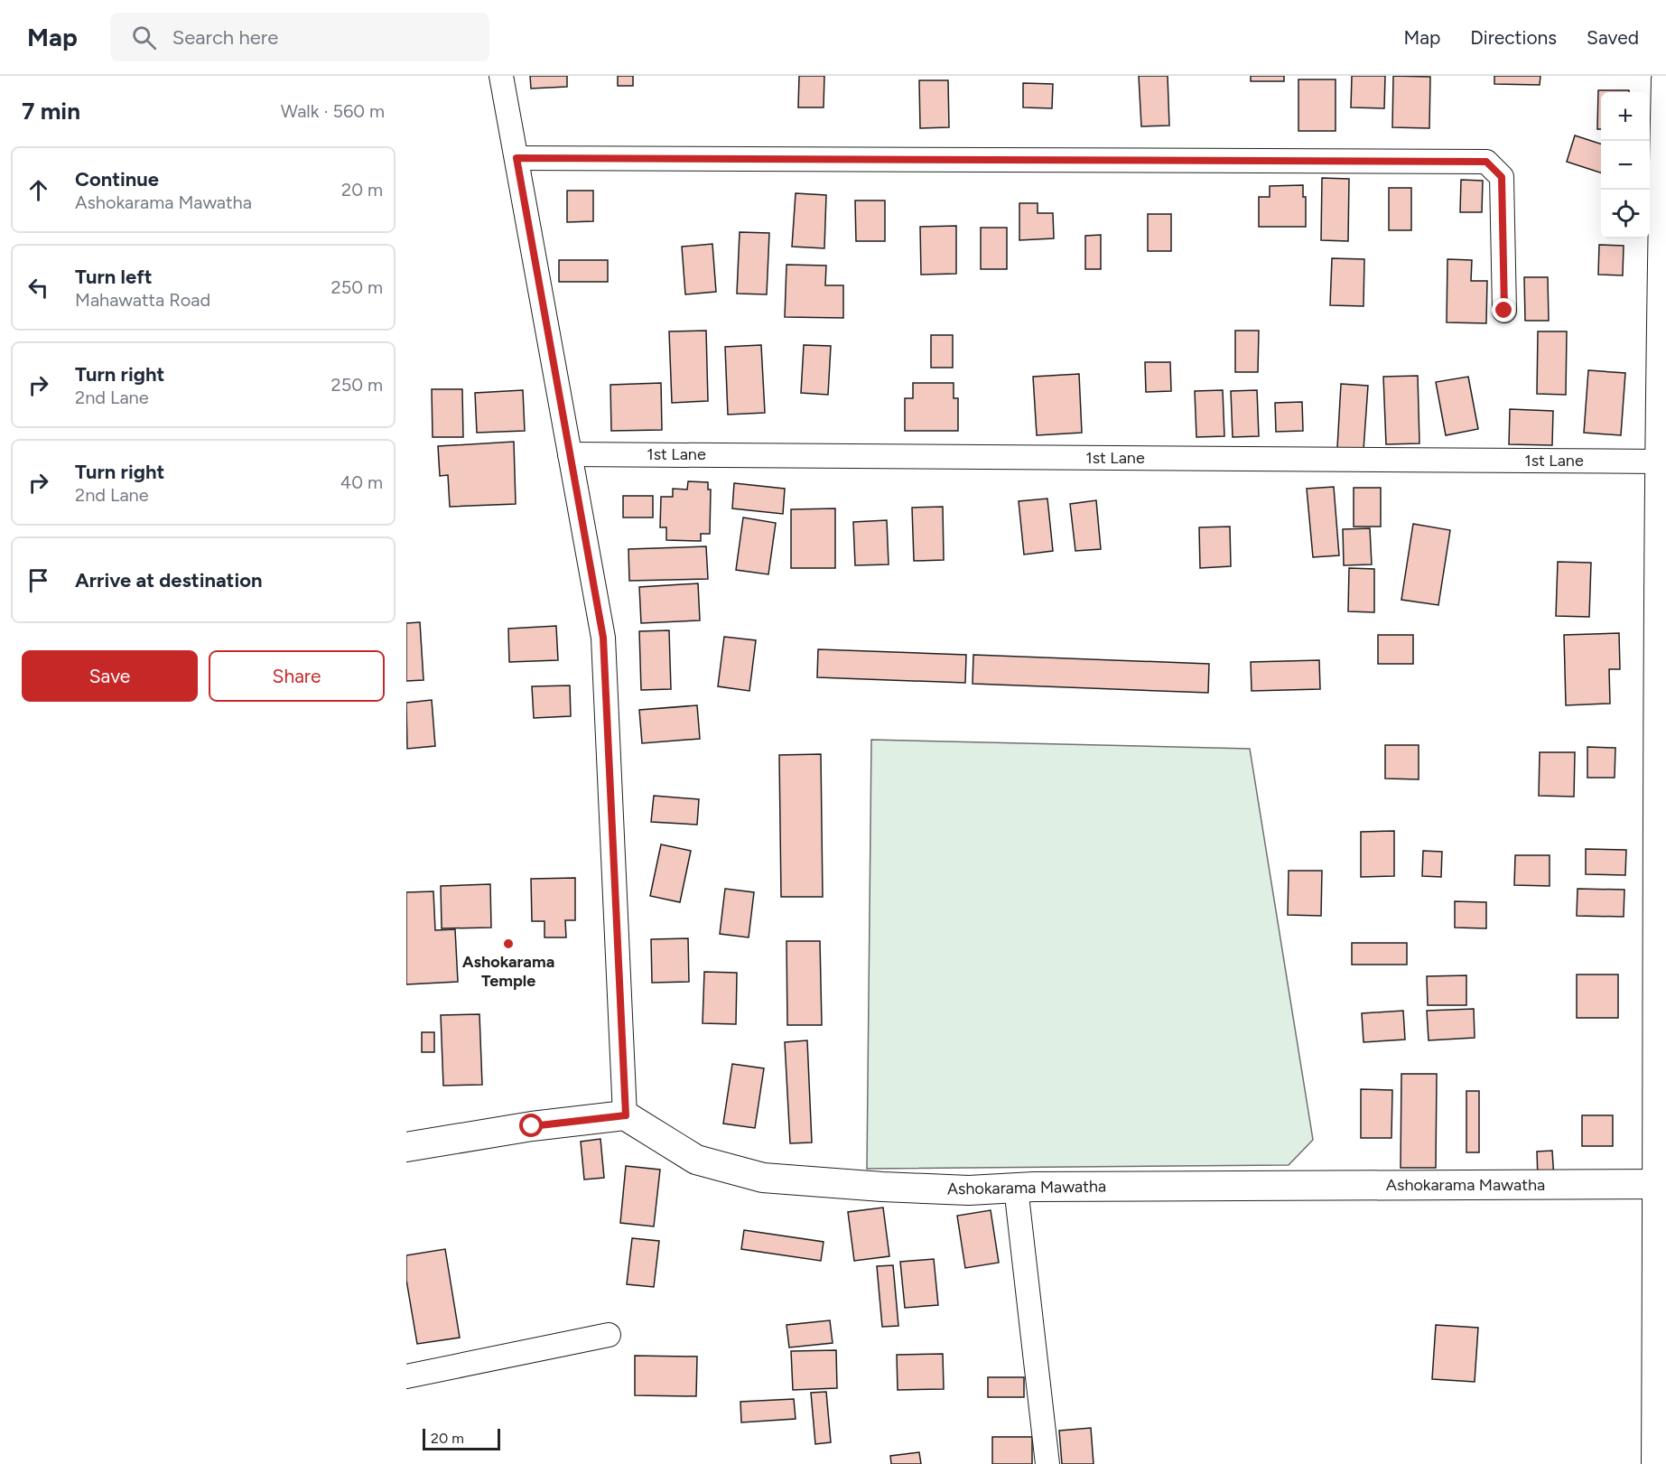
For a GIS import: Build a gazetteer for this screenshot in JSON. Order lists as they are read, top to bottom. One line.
{"streets":{"street":["1st Lane","Ashokarama Mawatha"]},"places":["Ashokarama Temple"],"scale_bar":"20 m","page":{"header":"Map","search":"Search here","nav":["Map","Directions","Saved"],"heading":["7 min","Walk · 560 m"],"map_buttons":["+","−"],"list":[["Continue","Ashokarama Mawatha","20 m"],["Turn left","Mahawatta Road","250 m"],["Turn right","2nd Lane","250 m"],["Turn right","2nd Lane","40 m"],"Arrive at destination"],"buttons":["Save","Share"],"scale":"20 m"}}
